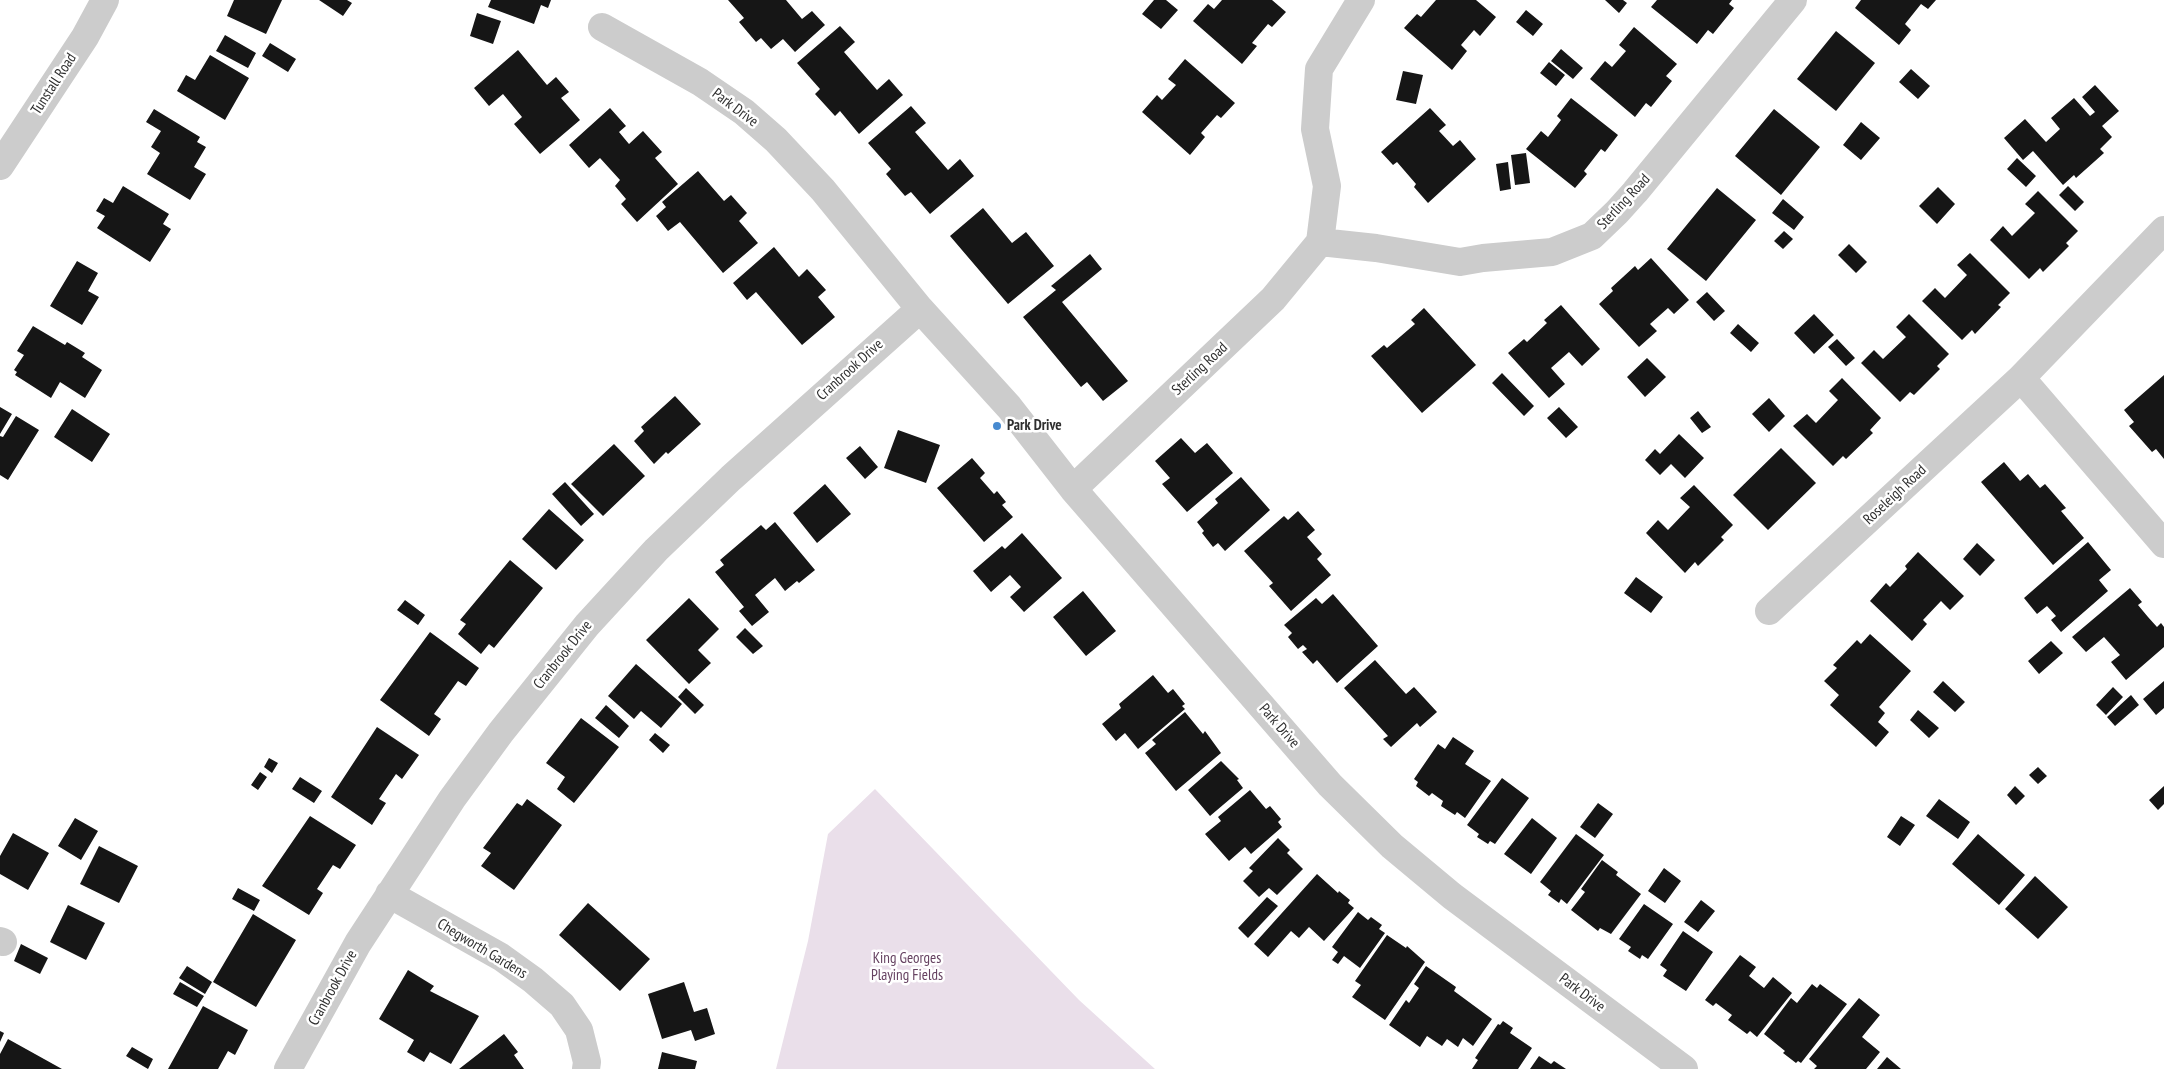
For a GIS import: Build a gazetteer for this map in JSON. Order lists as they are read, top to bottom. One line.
{"streets":{"street":["Tunstall Road","Park Drive","Sterling Road","Cranbrook Drive","Roseleigh Road","Chegworth Gardens"]},"crossings":[["Park Drive","Sterling Road"],["Park Drive","Cranbrook Drive"],["Cranbrook Drive","Chegworth Gardens"]],"parks":["King Georges Playing Fields"],"places":["Park Drive"]}
